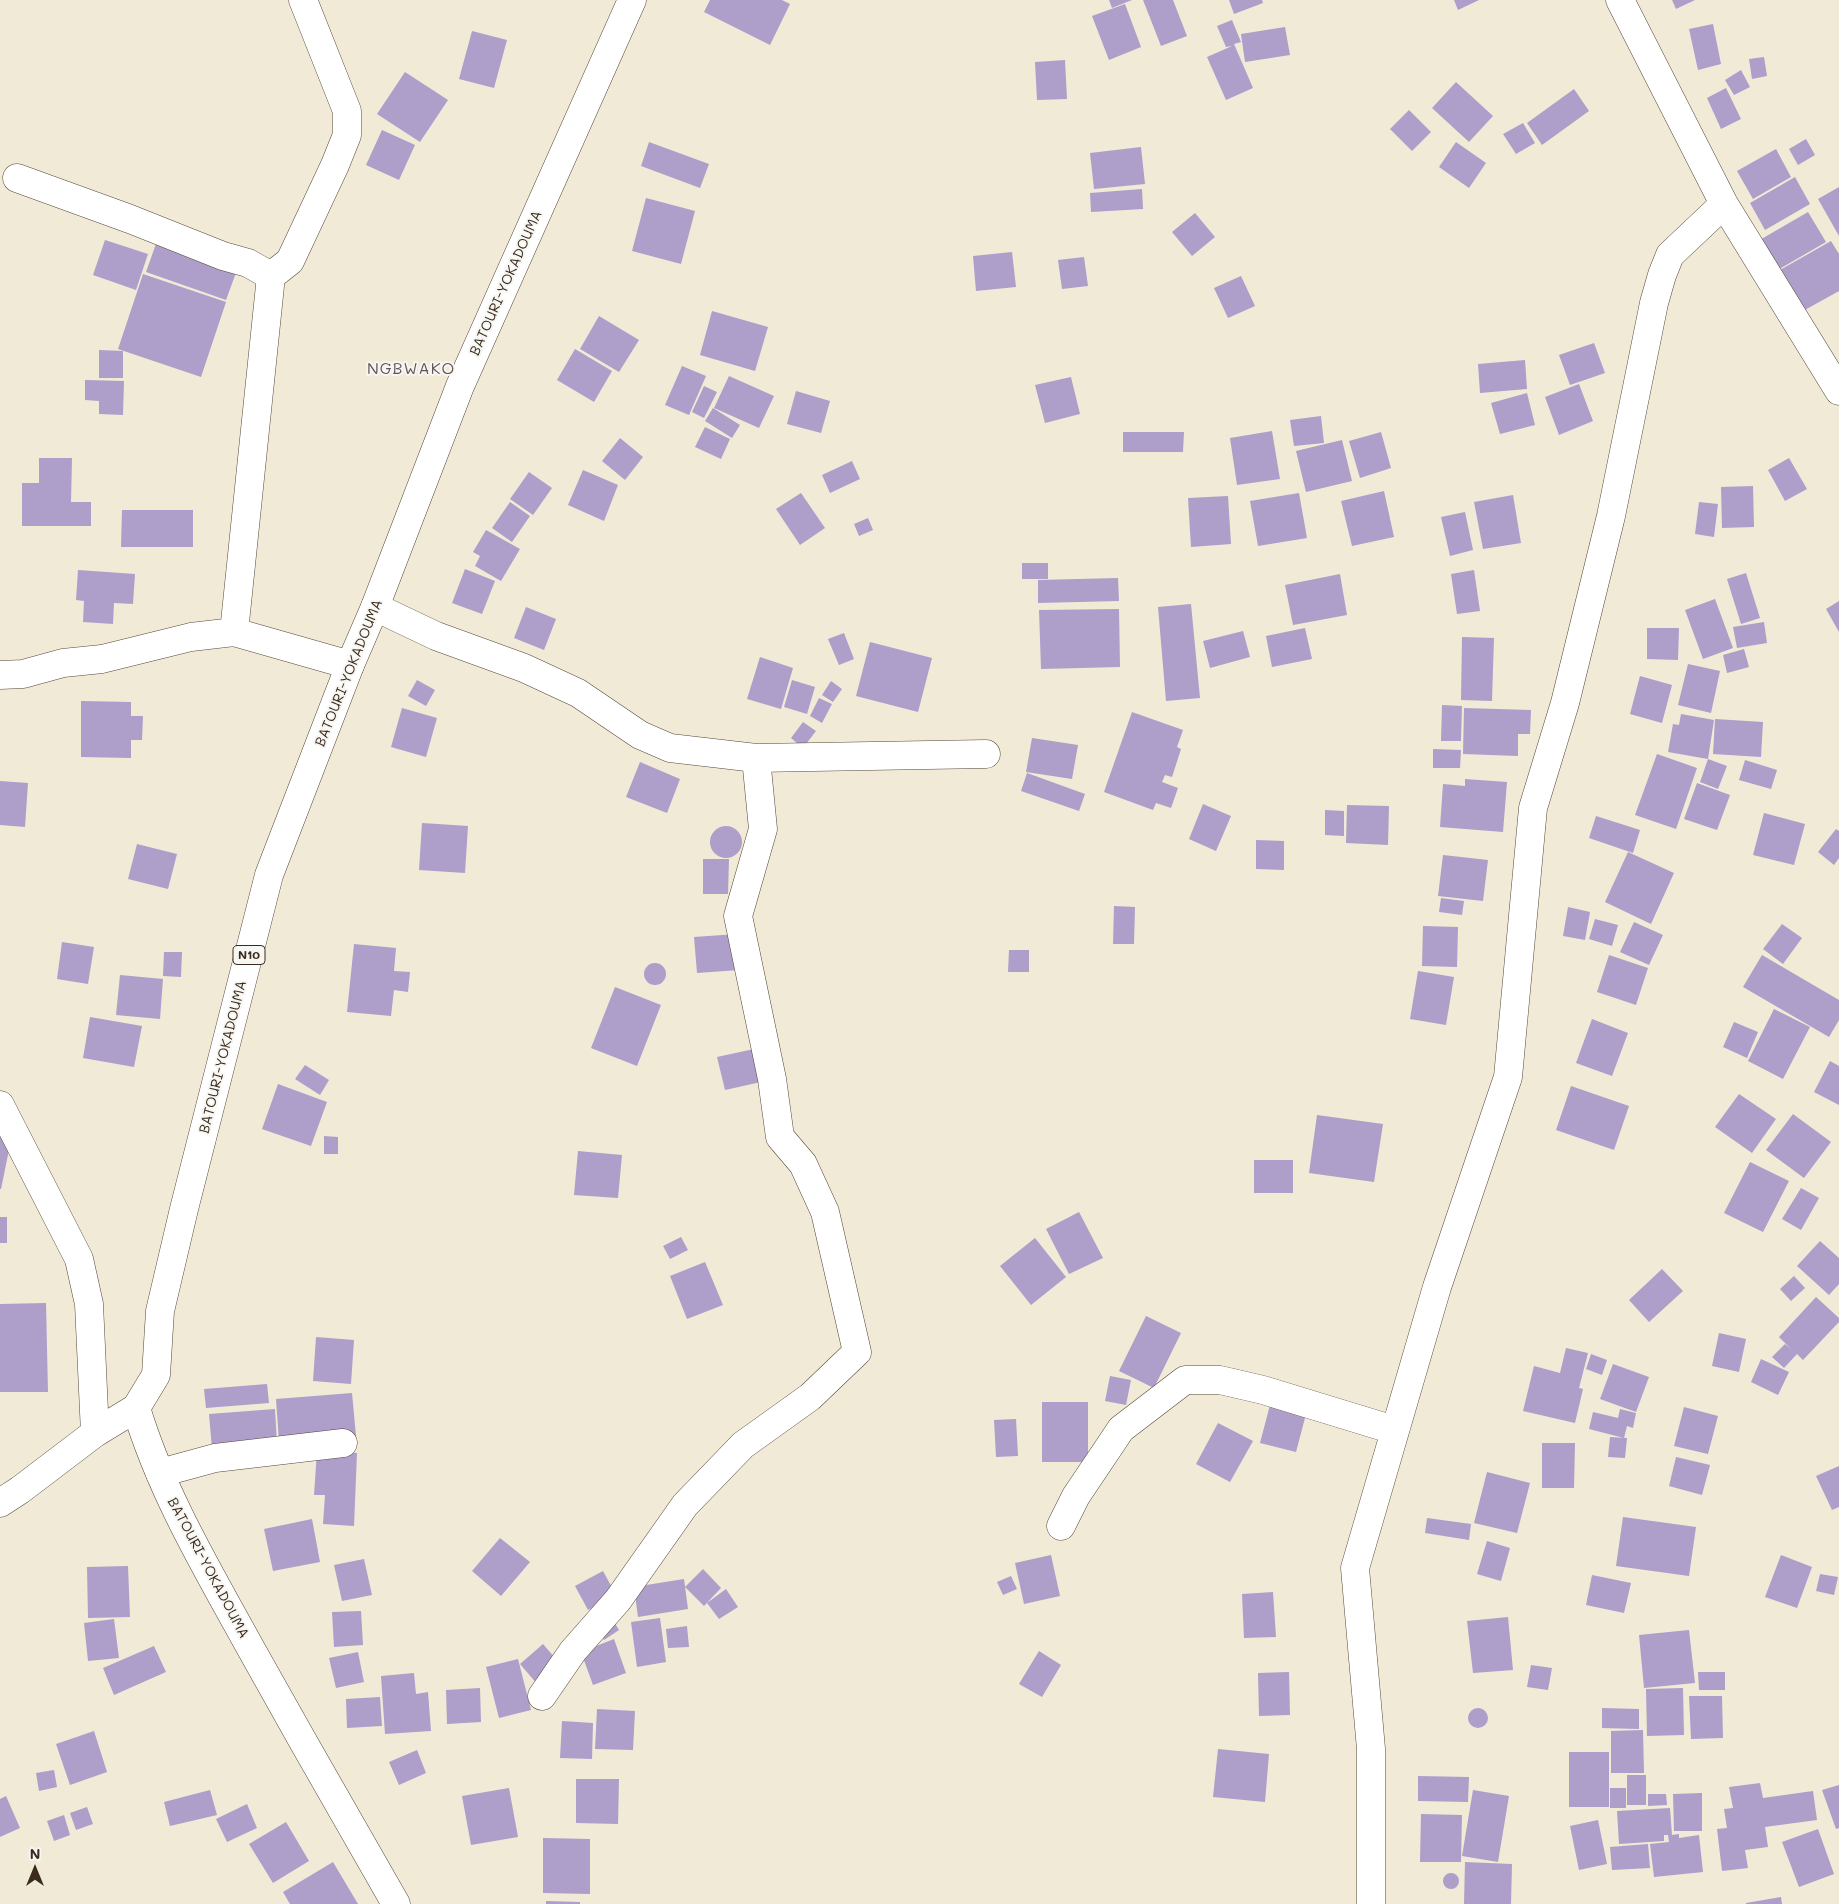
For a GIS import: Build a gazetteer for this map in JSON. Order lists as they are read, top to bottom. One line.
{"streets":{"main road":["BATOURI-YOKADOUMA","N10"]},"districts":["NGBWAKO"],"north":"top"}
